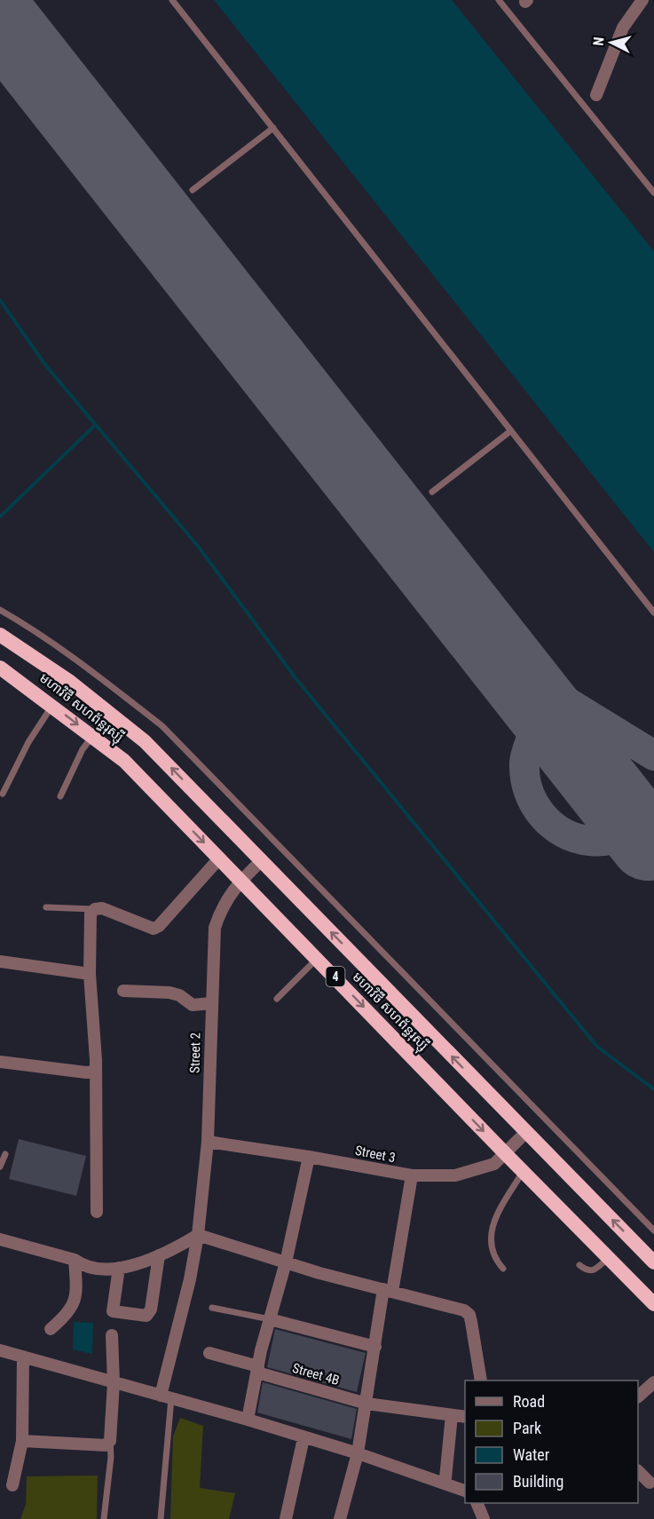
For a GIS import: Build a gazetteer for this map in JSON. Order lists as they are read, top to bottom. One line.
{"streets":{"highway":["មហាវិថី សហព័ន្ធរុស្ស៊ី","4"],"street":["Street 2","Street 3","Street 4B"]},"crossings":[["មហាវិថី សហព័ន្ធរុស្ស៊ី","Street 2"],["មហាវិថី សហព័ន្ធរុស្ស៊ី","Street 3"],["Street 2","Street 3"]],"legend":["Road","Park","Water","Building"],"north":"left"}
